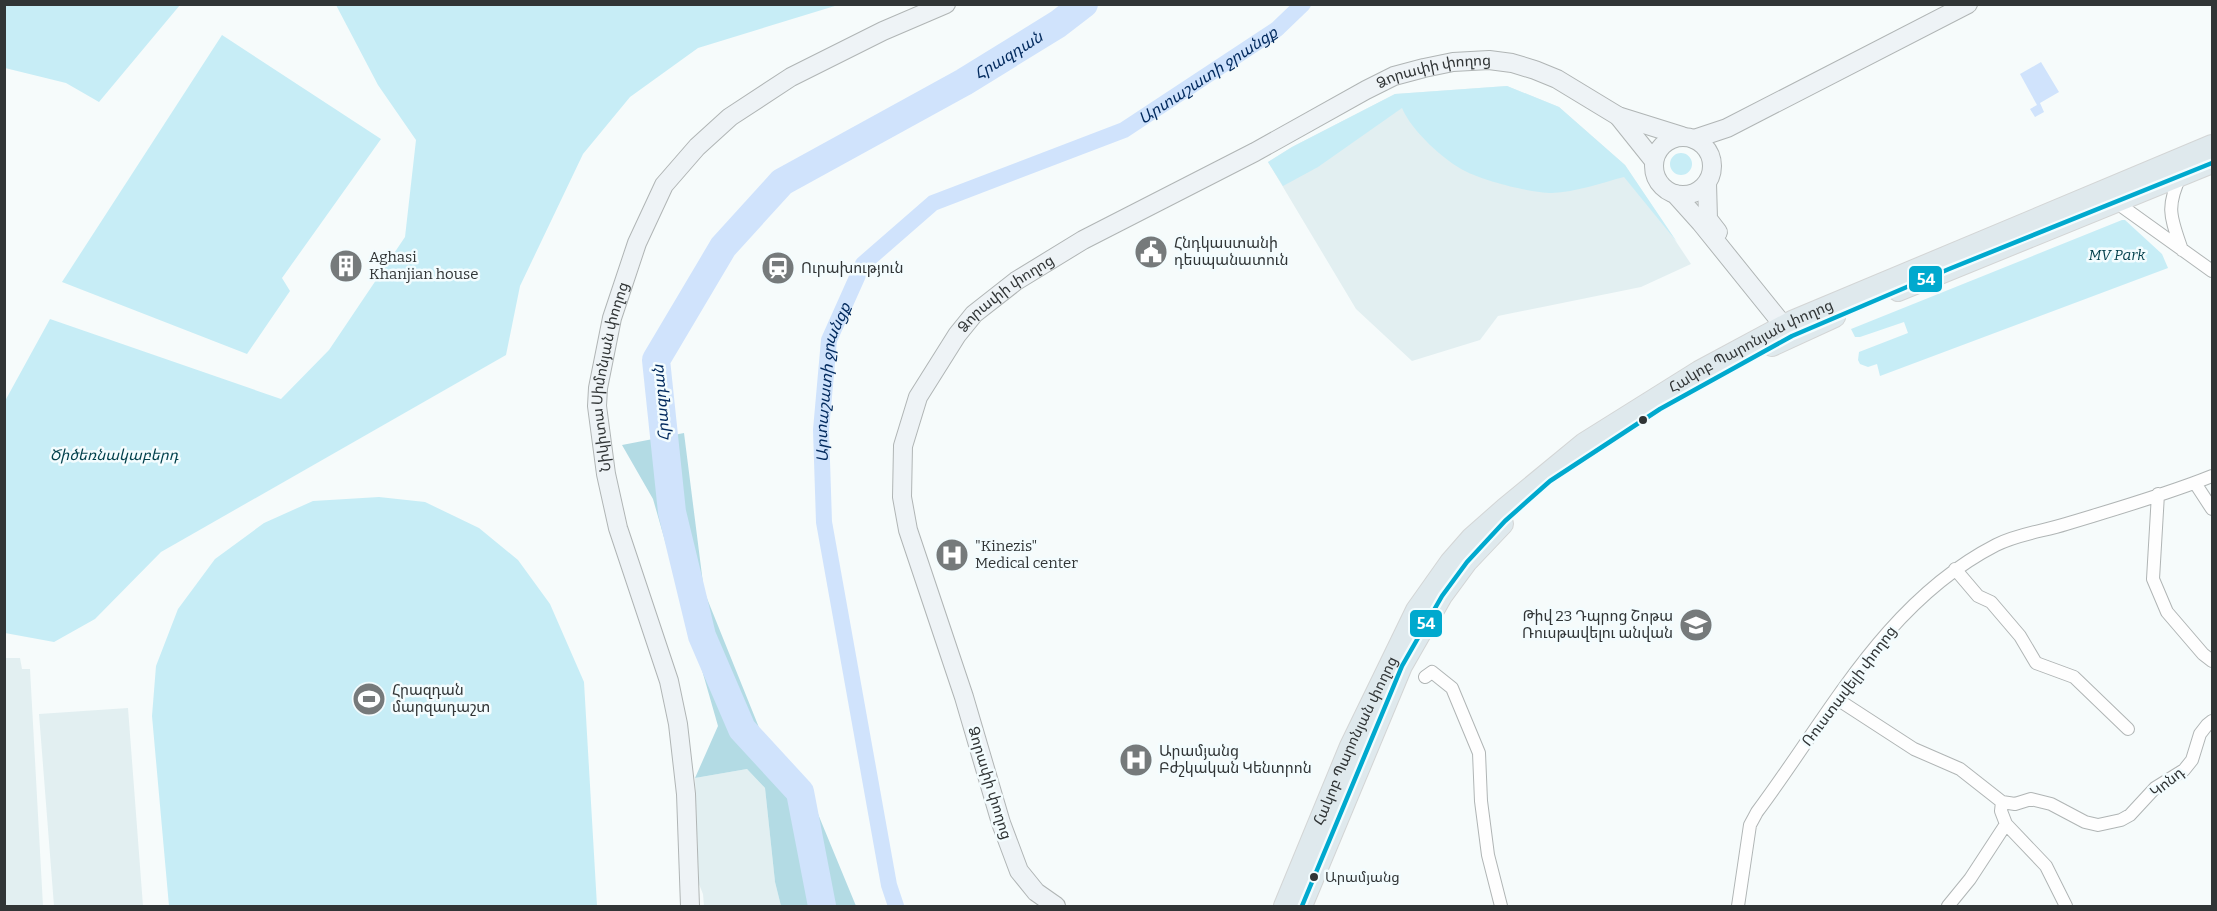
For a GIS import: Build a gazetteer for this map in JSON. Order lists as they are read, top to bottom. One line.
{"streets":{"main road":["Հակոբ Պարոնյան փողոց"],"street":["Ձորափի փողոց","Նիկիտա Սիմոնյան փողոց","Ռուստավելի փողոց","Կոնդ"]},"water":["Հրազդան","Արտաշատի ջրանցք"],"parks":["MV Park","Ծիծեռնակաբերդ"],"places":{"public building":["Հնդկաստանի դեսպանատուն"],"building":["Aghasi Khanjian house"],"station":["Ուրախություն"],"hospital":["\"Kinezis\" Medical center","Արամյանց Բժշկական Կենտրոն"],"school or university":["Թիվ 23 Դպրոց Շոթա Ռուսթավելու անվան"],"sports":["Հրազդան մարզադաշտ"],"other":["Արամյանց"]},"lines":["transit line 54"]}
